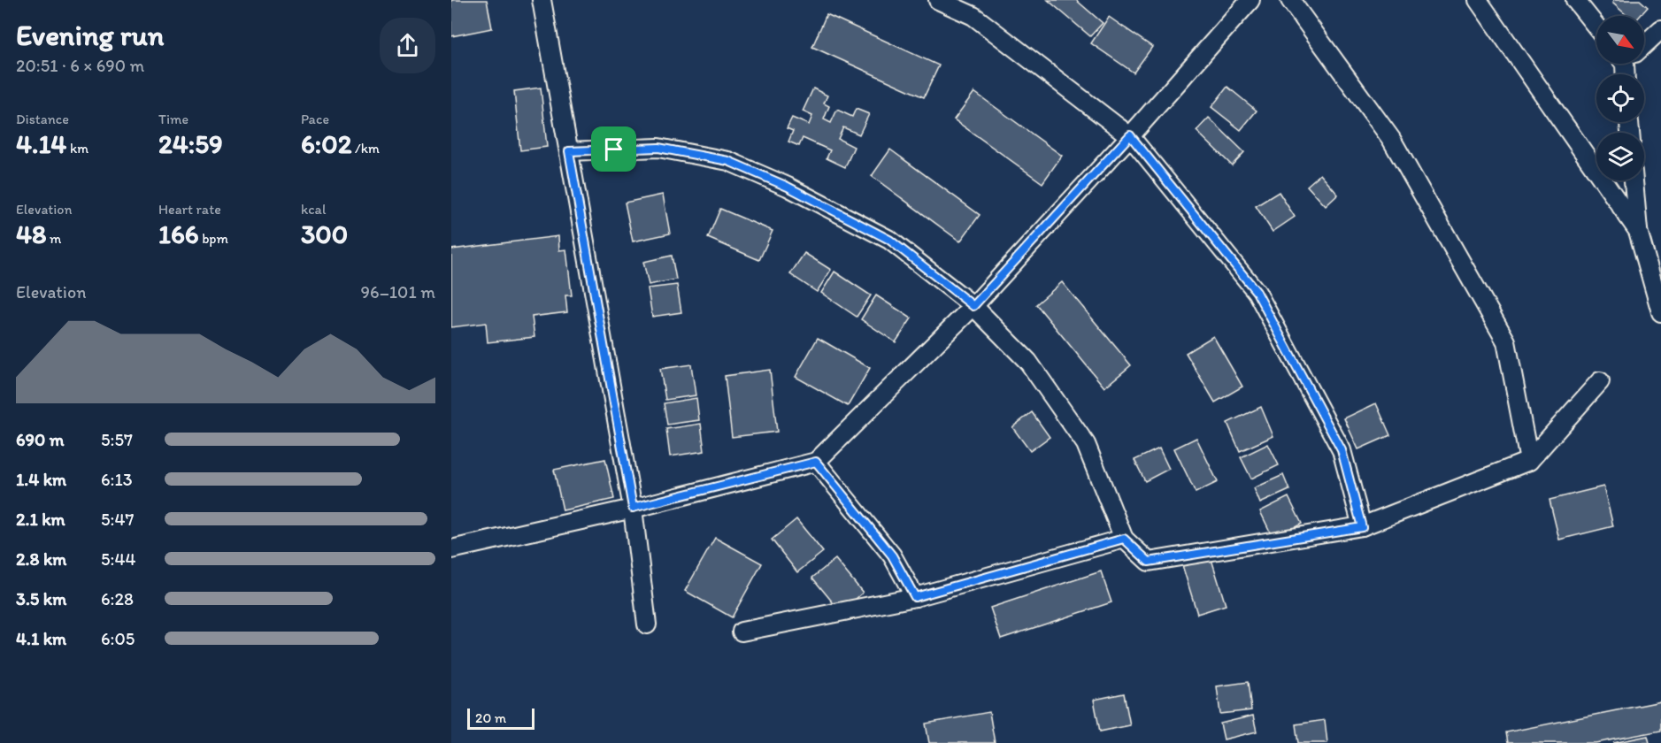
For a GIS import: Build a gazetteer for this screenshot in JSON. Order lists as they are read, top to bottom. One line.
{"scale_bar":"20 m","north":"bottom right","page":{"heading":["Evening run","20:51 · 6 × 690 m"],"stats":[["Distance","4.14 km"],["Time","24:59"],["Pace","6:02 /km"],["Elevation","48 m"],["Heart rate","166 bpm"],["kcal","300"]],"chart":["Elevation","96–101 m"],"list":[{"name":"690 m","note":"5:57"},{"name":"1.4 km","note":"6:13"},{"name":"2.1 km","note":"5:47"},{"name":"2.8 km","note":"5:44"},{"name":"3.5 km","note":"6:28"},{"name":"4.1 km","note":"6:05"}],"scale":"20 m"}}
